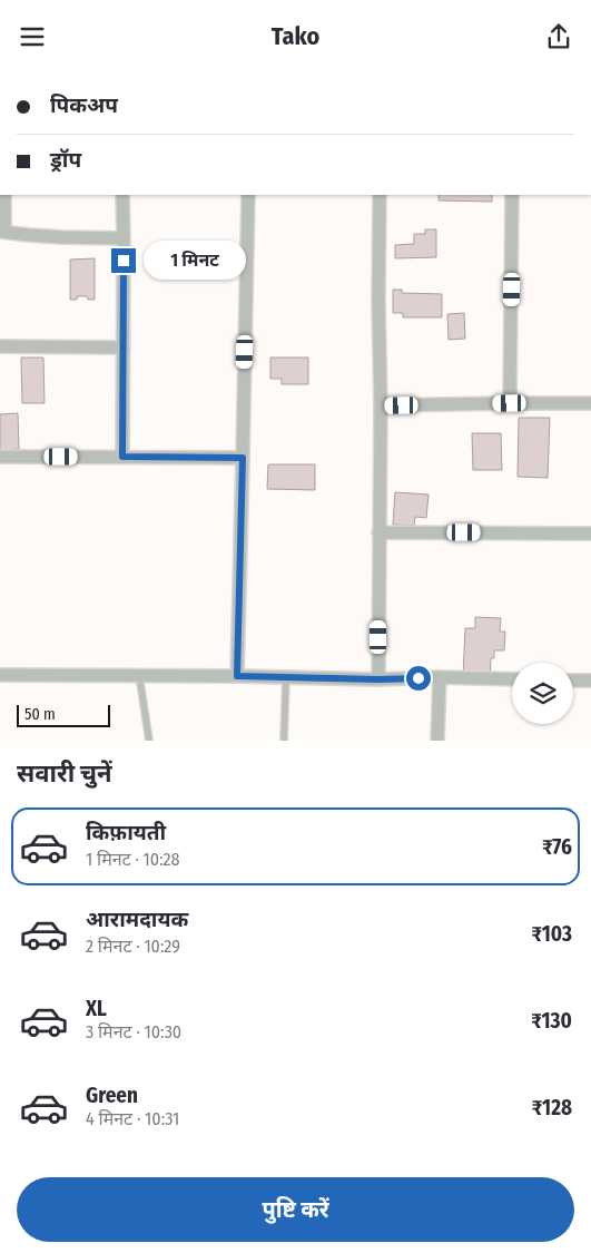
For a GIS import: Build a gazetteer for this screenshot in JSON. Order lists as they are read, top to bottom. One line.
{"scale_bar":"50 m","page":{"header":"Tako","banner":["पिकअप","ड्रॉप"],"bubble":"1 मिनट","scale":"50 m","heading":"सवारी चुनें","list":[{"name":"किफ़ायती","note":"1 मिनट · 10:28","value":"₹76"},{"name":"आरामदायक","note":"2 मिनट · 10:29","value":"₹103"},{"name":"XL","note":"3 मिनट · 10:30","value":"₹130"},{"name":"Green","note":"4 मिनट · 10:31","value":"₹128"}],"buttons":"पुष्टि करें"}}
